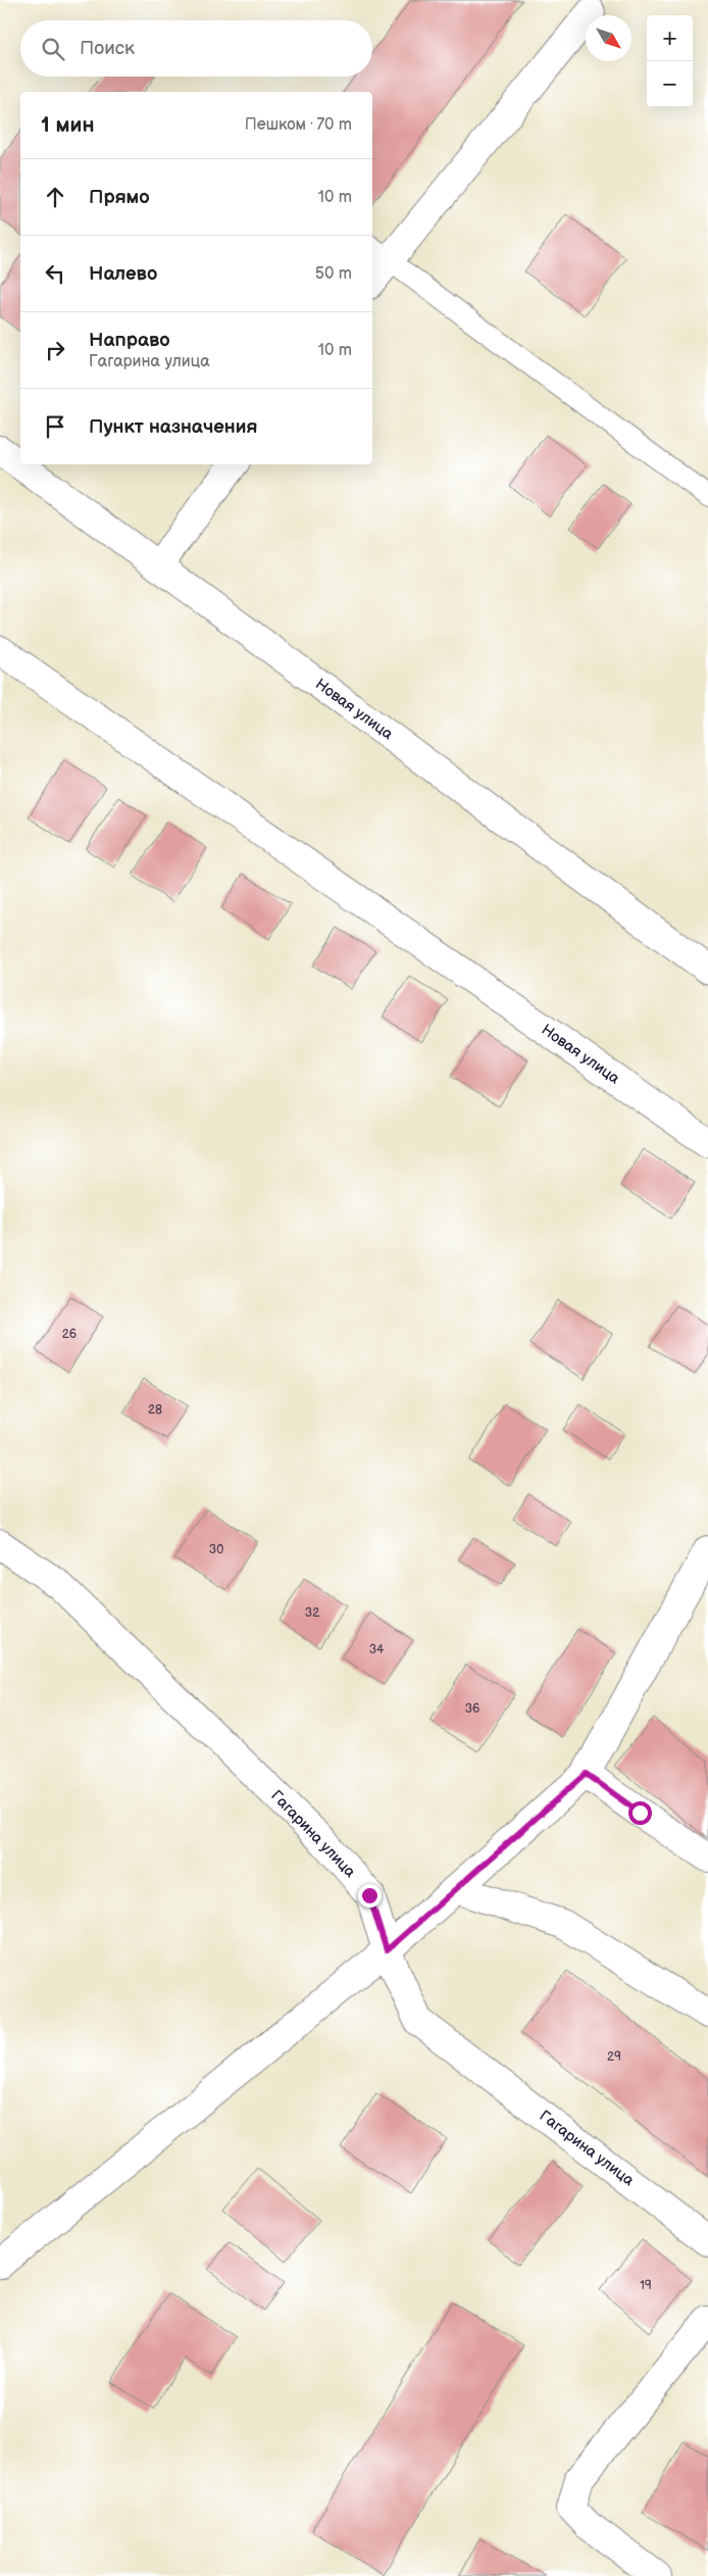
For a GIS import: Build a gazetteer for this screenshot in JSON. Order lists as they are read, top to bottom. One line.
{"streets":{"street":["Новая улица","Гагарина улица"]},"house_numbers":["26","28","30","32","34","36","29","19"],"north":"bottom right","page":{"map_buttons":["+","−"],"search":"Поиск","heading":["1 мин","Пешком · 70 m"],"list":[["Прямо","10 m"],["Налево","50 m"],["Направо","Гагарина улица","10 m"],"Пункт назначения"]}}
